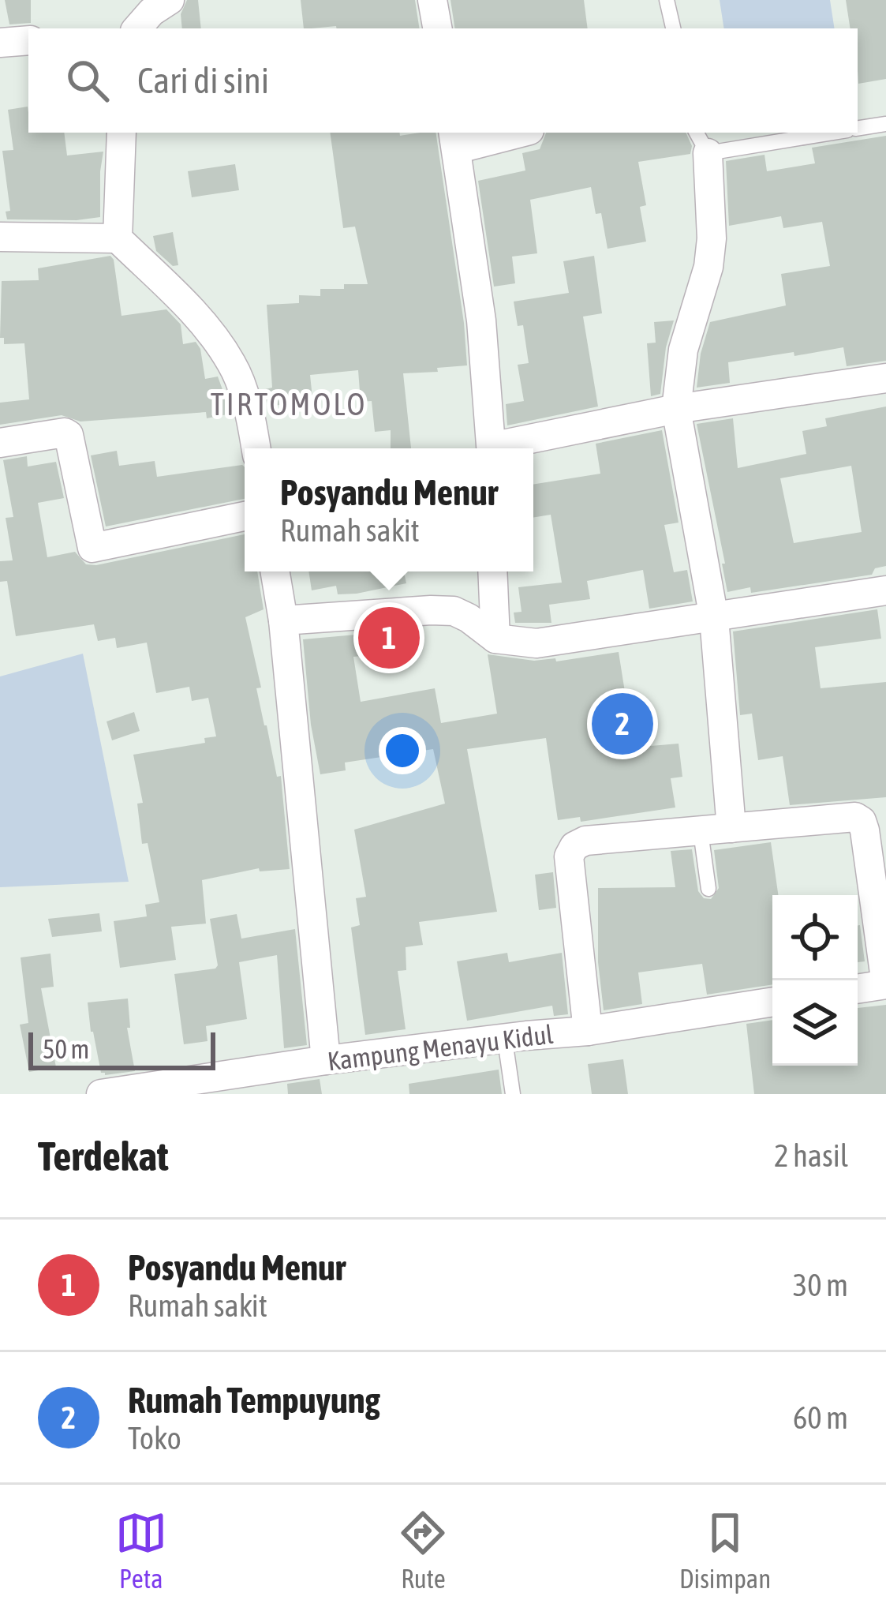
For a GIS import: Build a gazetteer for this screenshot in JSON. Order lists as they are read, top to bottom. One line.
{"streets":{"street":["Kampung Menayu Kidul"]},"districts":["TIRTOMOLO"],"scale_bar":"50 m","page":{"search":"Cari di sini","popup":["Posyandu Menur","Rumah sakit"],"pins":["1","2"],"scale":"50 m","heading":["Terdekat","2 hasil"],"list":[{"mark":"1","name":"Posyandu Menur","note":"Rumah sakit","value":"30 m"},{"mark":"2","name":"Rumah Tempuyung","note":"Toko","value":"60 m"}],"nav":["Peta","Rute","Disimpan"]}}
